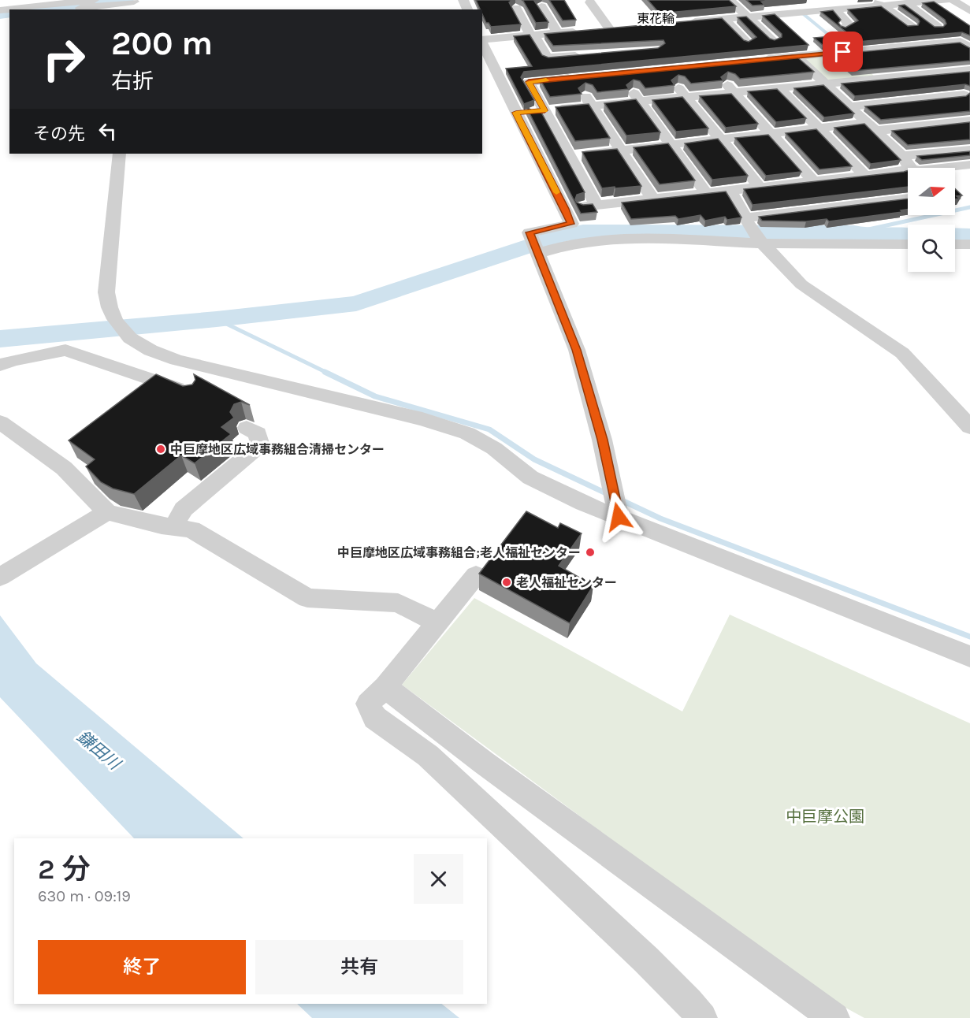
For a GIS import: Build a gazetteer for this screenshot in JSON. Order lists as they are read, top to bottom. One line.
{"districts":["東花輪"],"water":["鎌田川"],"parks":["中巨摩公園"],"places":["中巨摩地区広域事務組合清掃センター","中巨摩地区広域事務組合;老人福祉センター","老人福祉センター"],"north":"right","page":{"turn":["200 m","右折"],"then":"その先","heading":["2 分","630 m · 09:19"],"buttons":["終了","共有"]}}
